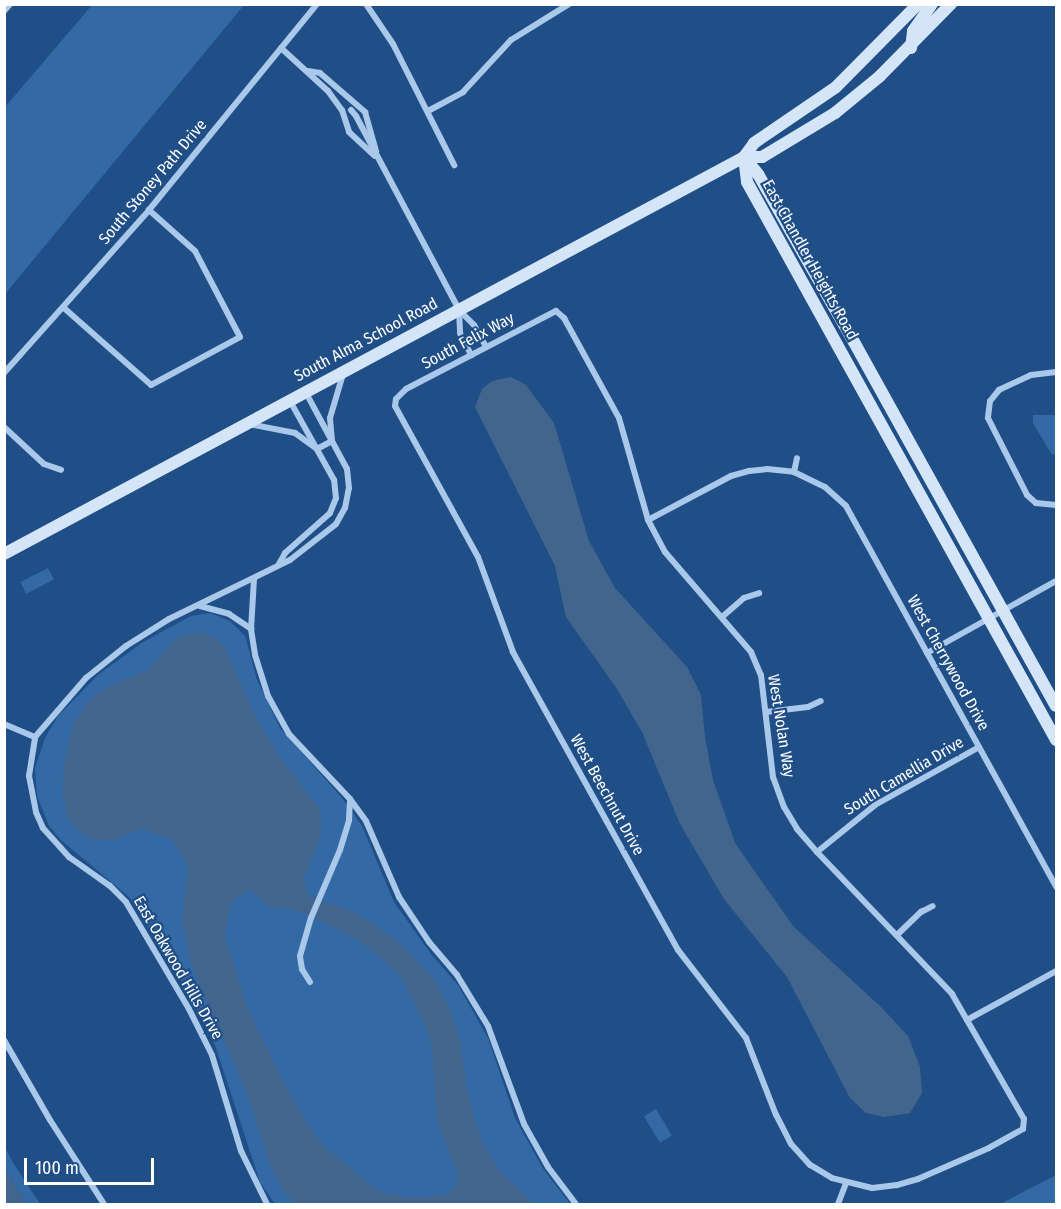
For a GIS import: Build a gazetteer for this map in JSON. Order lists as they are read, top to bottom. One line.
{"streets":{"main road":["East Chandler Heights Road","South Alma School Road"],"street":["South Stoney Path Drive","South Felix Way","West Cherrywood Drive","West Nolan Way","South Camellia Drive","West Beechnut Drive","East Oakwood Hills Drive"]},"crossings":[["East Chandler Heights Road","South Alma School Road"],["South Felix Way","West Nolan Way"],["South Felix Way","West Beechnut Drive"],["West Cherrywood Drive","South Camellia Drive"],["West Nolan Way","South Camellia Drive"],["West Nolan Way","West Beechnut Drive"]],"scale_bar":"100 m"}
